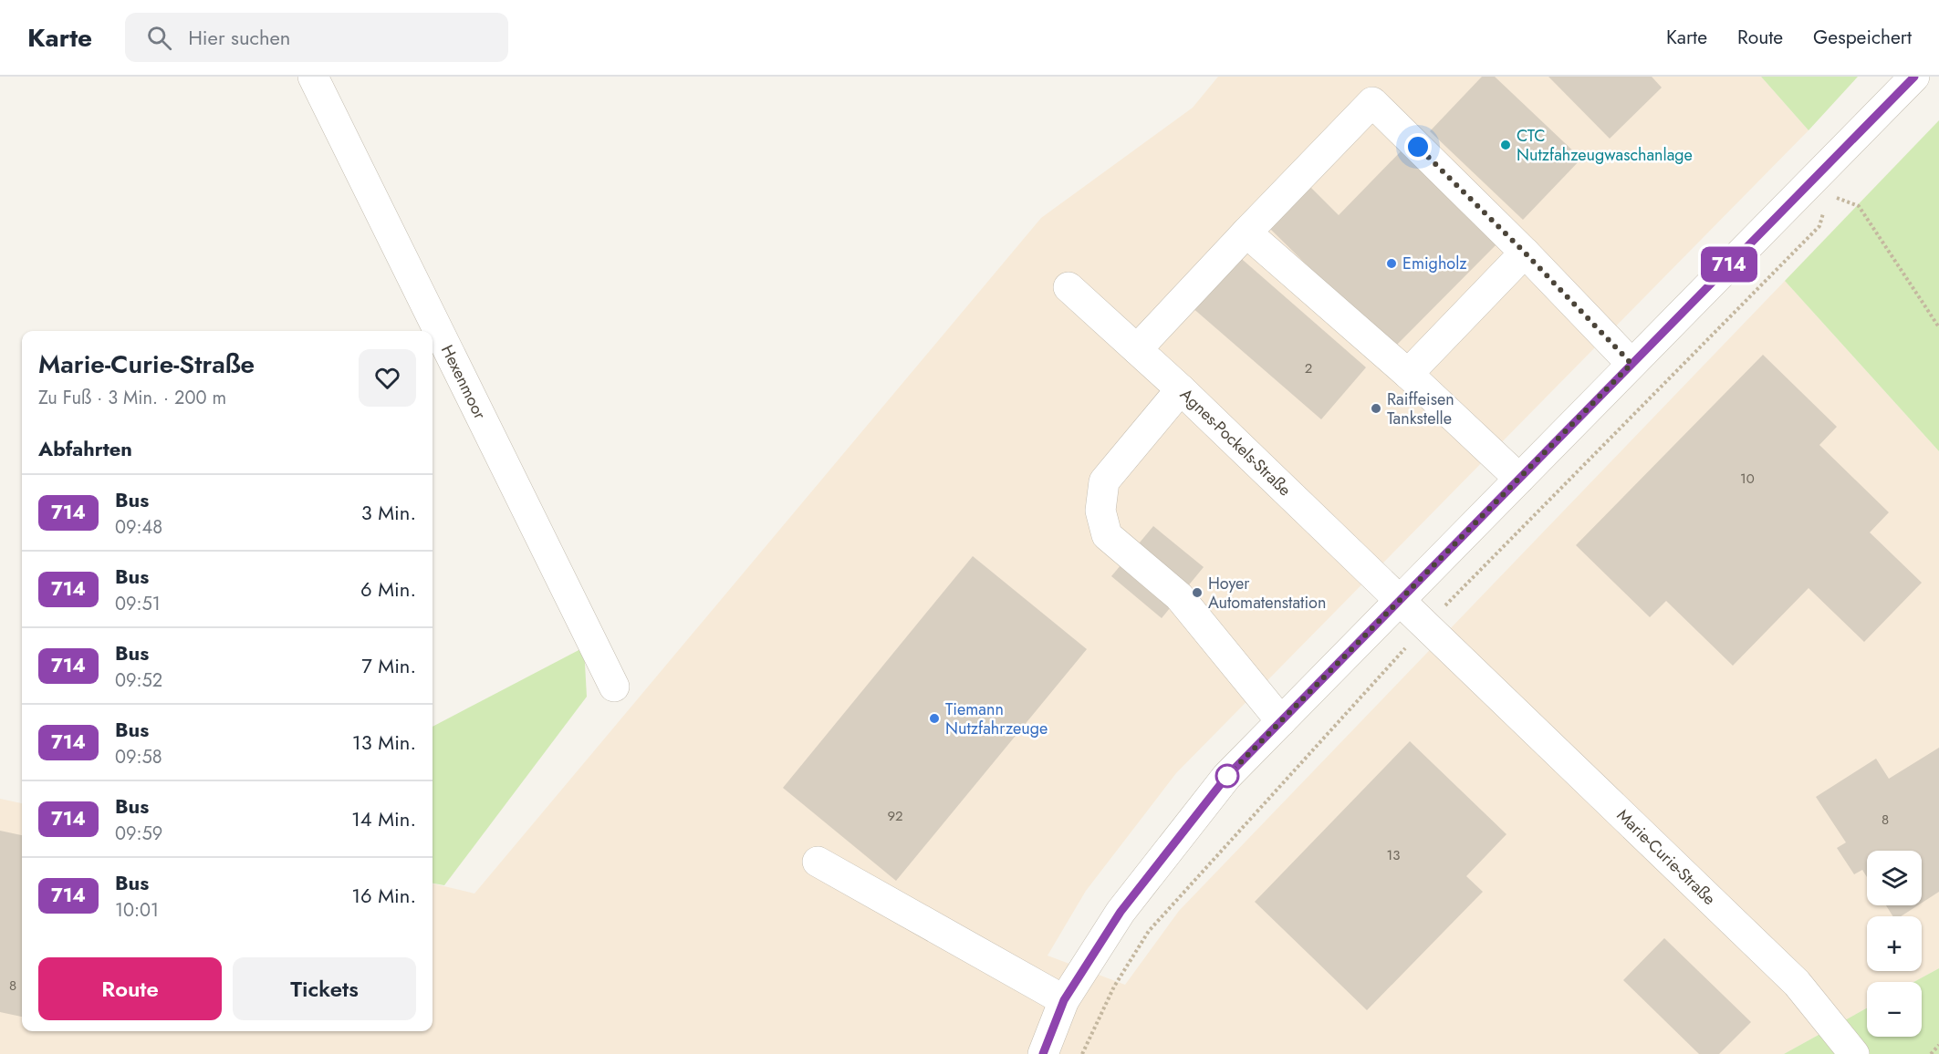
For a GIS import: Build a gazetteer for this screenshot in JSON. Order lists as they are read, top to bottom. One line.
{"streets":{"street":["Hexenmoor","Agnes-Pockels-Straße","Marie-Curie-Straße"]},"crossings":[["Agnes-Pockels-Straße","Marie-Curie-Straße"]],"places":["CTC Nutzfahzeugwaschanlage","Emigholz","Raiffeisen Tankstelle","Hoyer Automatenstation","Tiemann Nutzfahrzeuge"],"lines":["bus line 714"],"house_numbers":["2","10","92","8","13","8"],"page":{"header":"Karte","search":"Hier suchen","nav":["Karte","Route","Gespeichert"],"on_map":"714","heading":[["Marie-Curie-Straße","Zu Fuß · 3 Min. · 200 m"],"Abfahrten"],"list":[{"mark":"714","name":"Bus","note":"09:48","value":"3 Min."},{"mark":"714","name":"Bus","note":"09:51","value":"6 Min."},{"mark":"714","name":"Bus","note":"09:52","value":"7 Min."},{"mark":"714","name":"Bus","note":"09:58","value":"13 Min."},{"mark":"714","name":"Bus","note":"09:59","value":"14 Min."},{"mark":"714","name":"Bus","note":"10:01","value":"16 Min."}],"map_buttons":["+","−"],"buttons":["Route","Tickets"]}}
